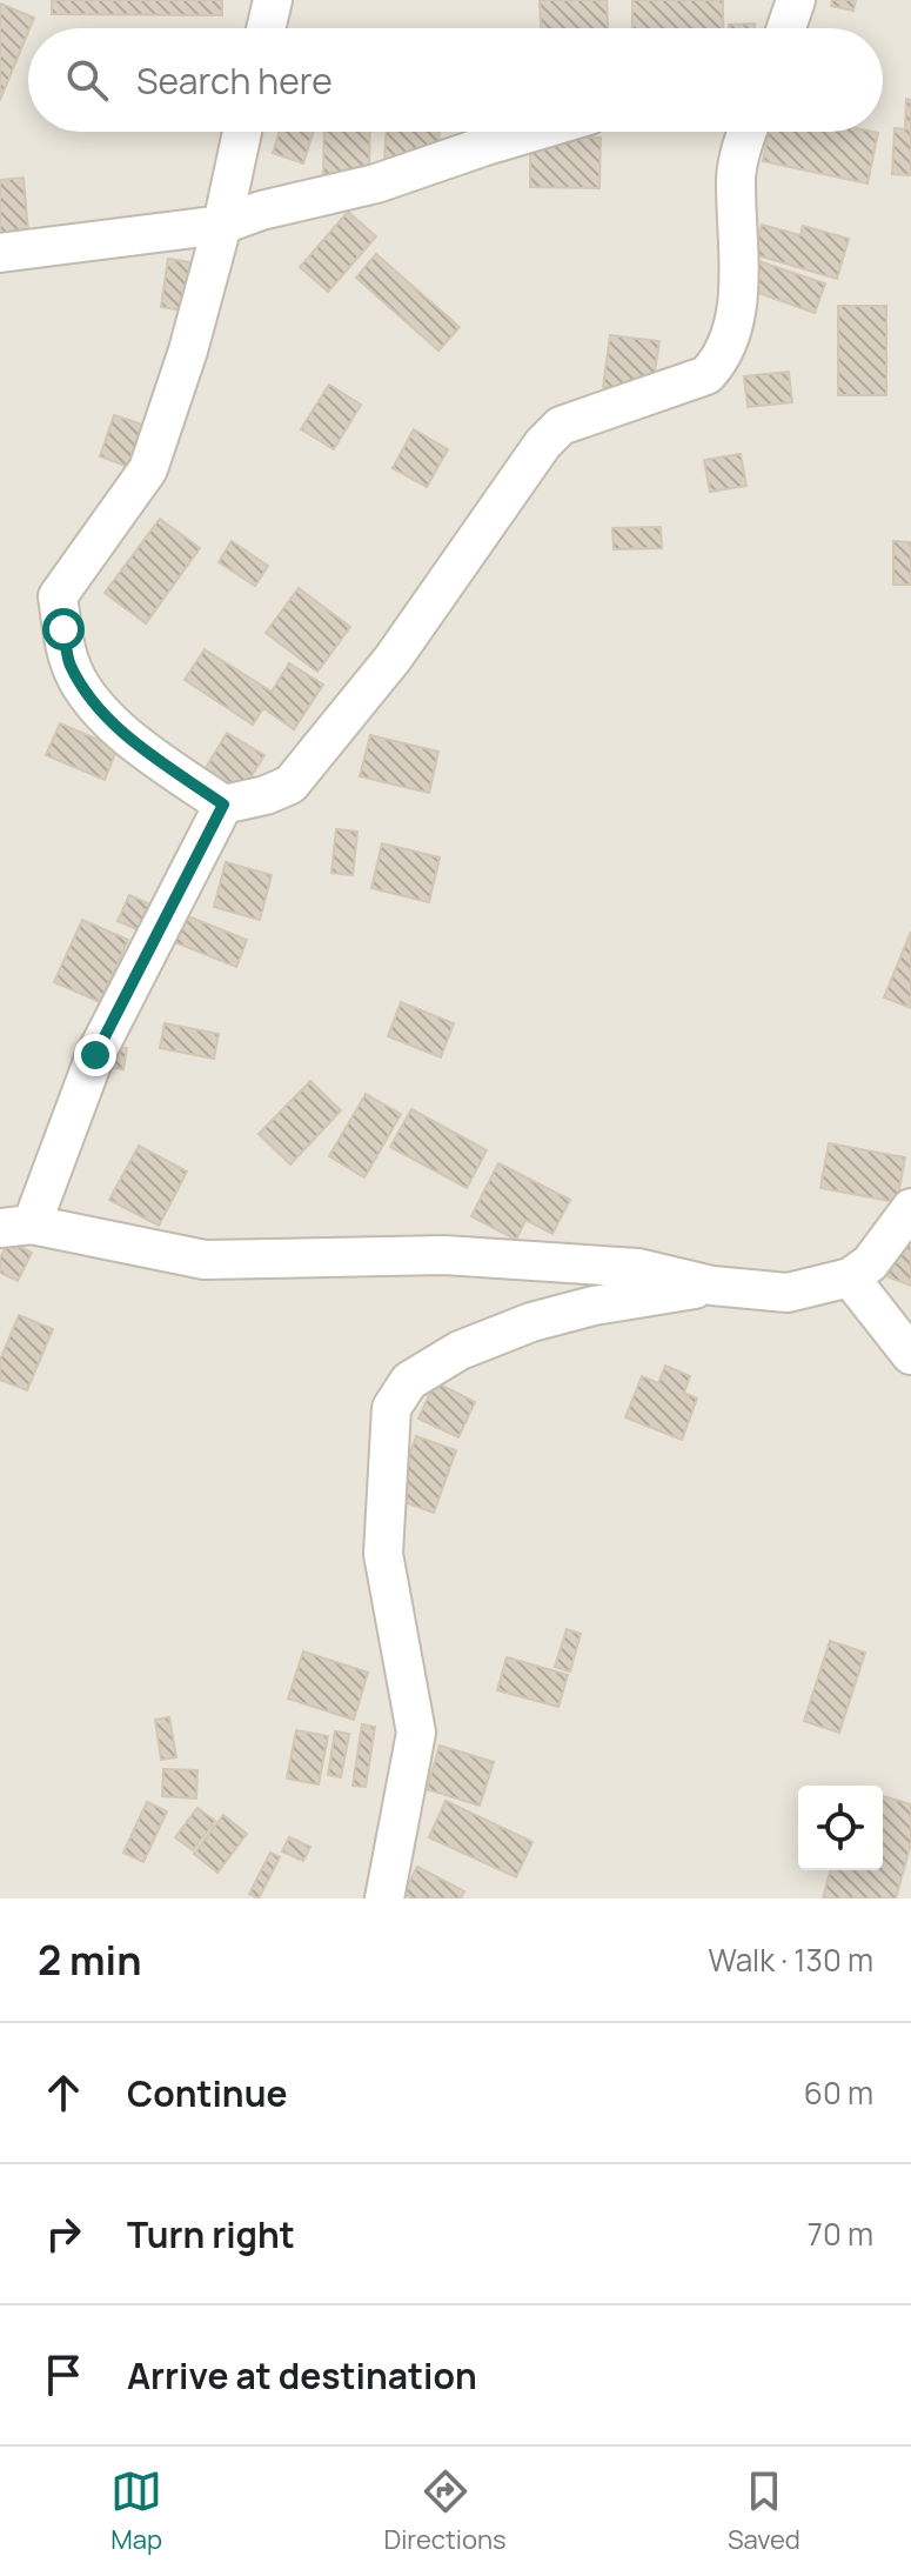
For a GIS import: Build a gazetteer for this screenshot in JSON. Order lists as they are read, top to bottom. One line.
{"page":{"search":"Search here","heading":["2 min","Walk · 130 m"],"list":[["Continue","60 m"],["Turn right","70 m"],"Arrive at destination"],"nav":["Map","Directions","Saved"]}}
